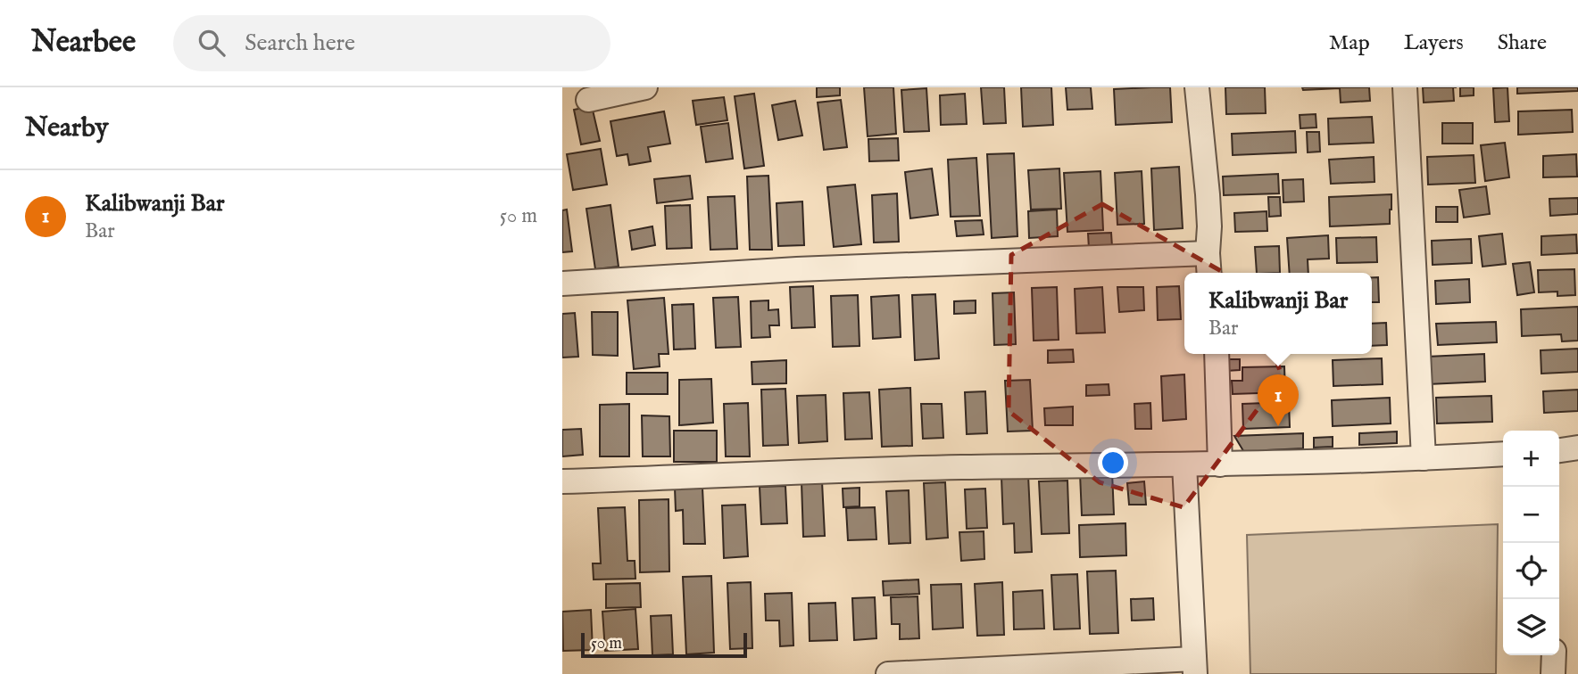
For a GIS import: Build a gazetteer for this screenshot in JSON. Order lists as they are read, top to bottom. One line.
{"scale_bar":"50 m","page":{"header":"Nearbee","search":"Search here","nav":["Map","Layers","Share"],"heading":"Nearby","list":[{"mark":"1","name":"Kalibwanji Bar","note":"Bar","value":"50 m"}],"popup":["Kalibwanji Bar","Bar"],"pins":"1","map_buttons":["+","−"],"scale":"50 m"}}
